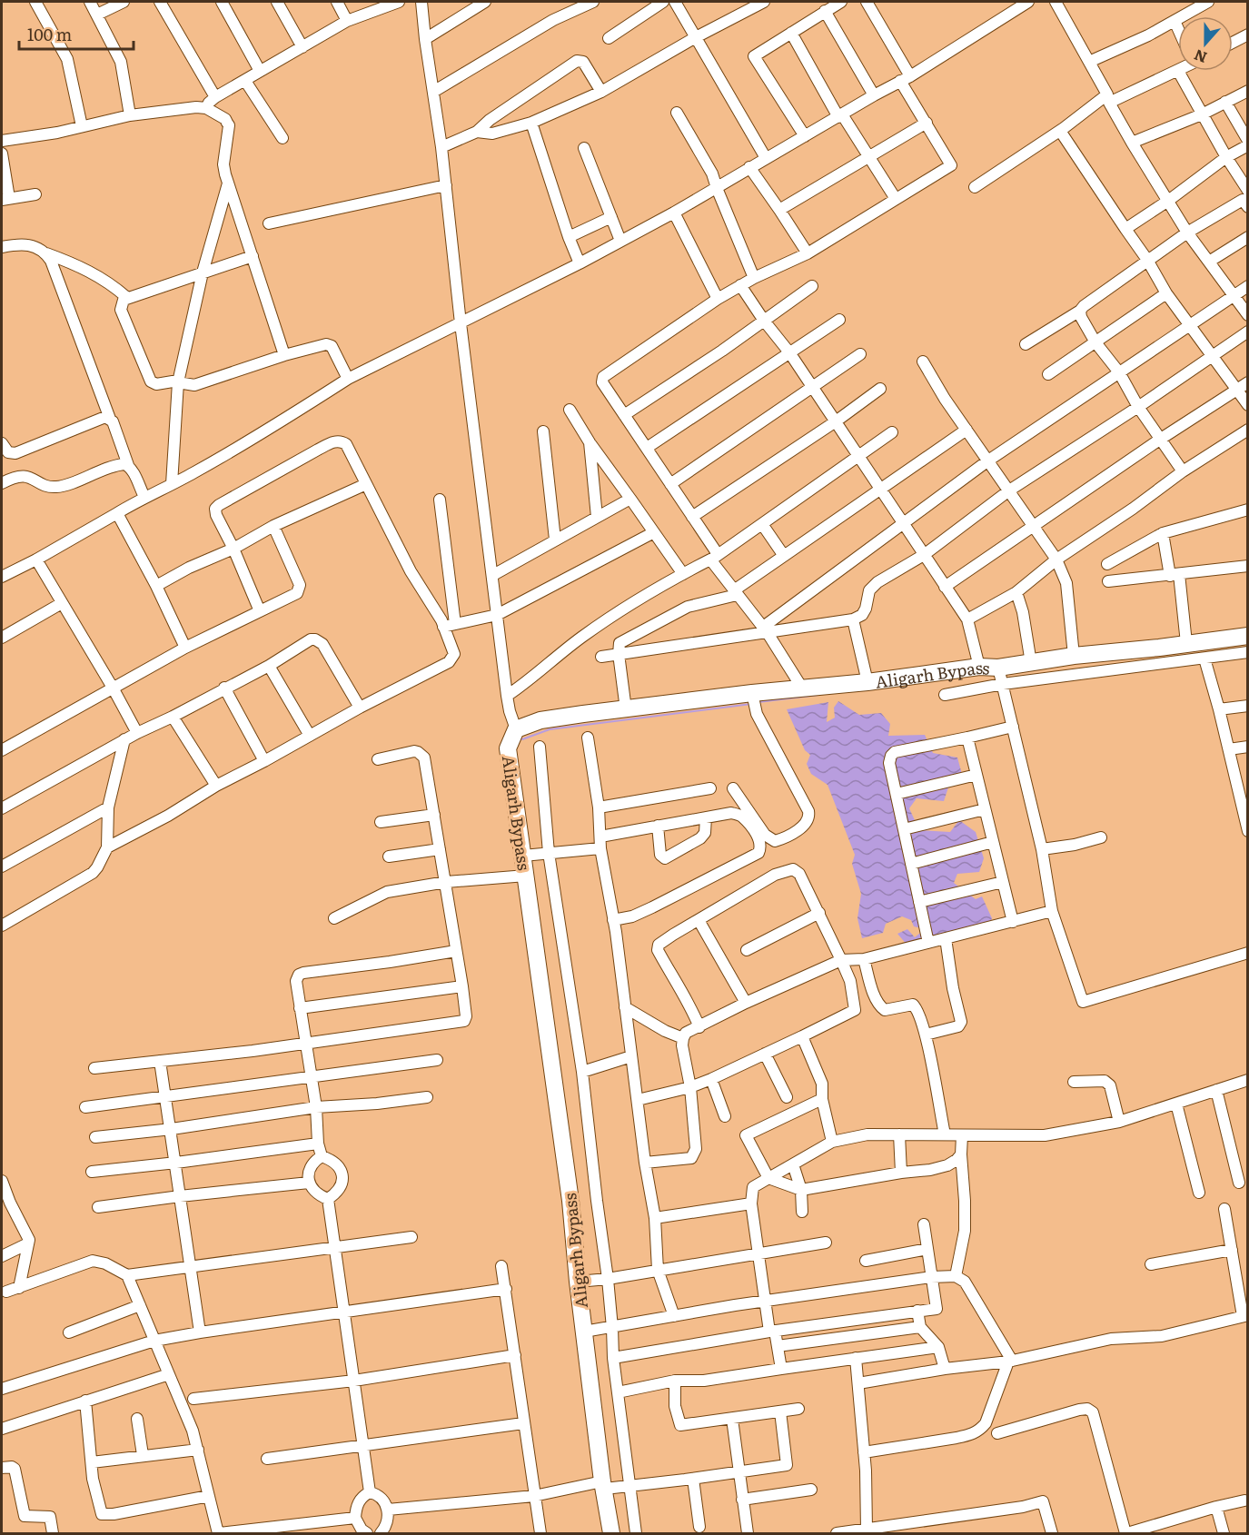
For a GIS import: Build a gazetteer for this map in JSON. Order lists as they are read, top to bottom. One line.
{"streets":{"highway":["Aligarh Bypass"]},"scale_bar":"100 m","north":"bottom"}
